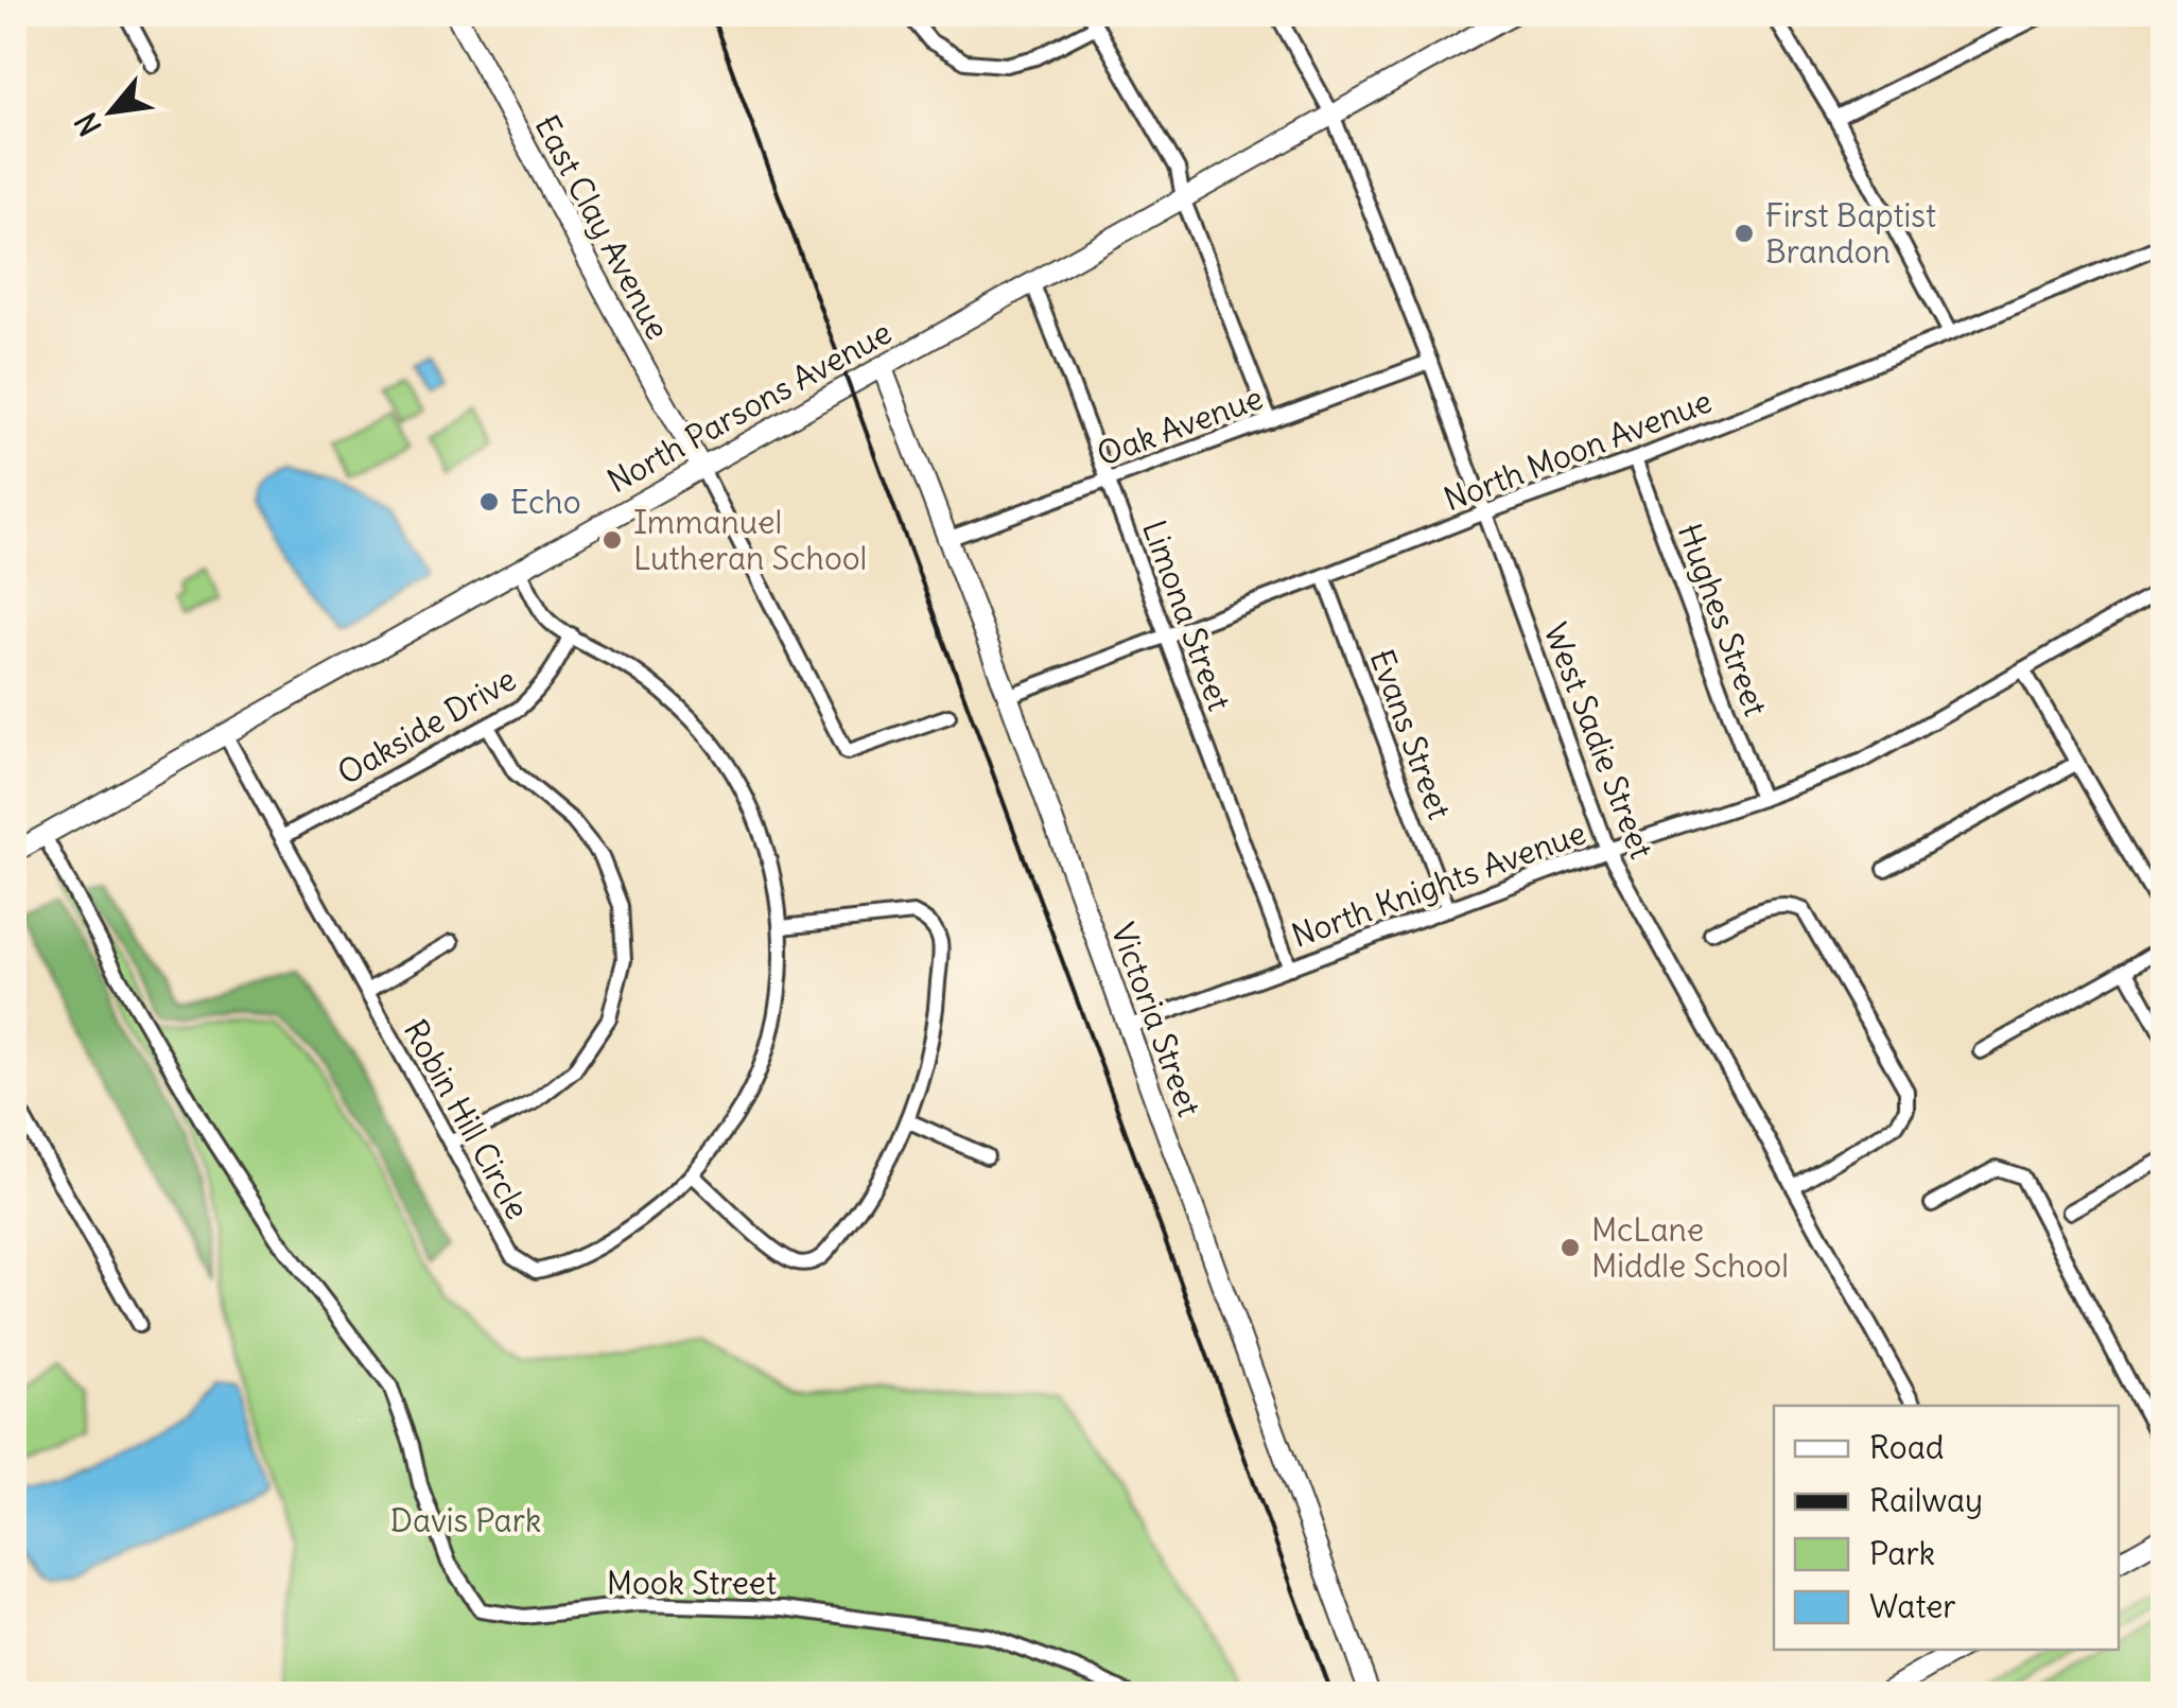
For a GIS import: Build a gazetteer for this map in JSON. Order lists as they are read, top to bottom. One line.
{"streets":{"street":["East Clay Avenue","North Parsons Avenue","Oak Avenue","North Moon Avenue","Limona Street","Hughes Street","Oakside Drive","Evans Street","West Sadie Street","North Knights Avenue","Victoria Street","Robin Hill Circle","Mook Street"]},"crossings":[["East Clay Avenue","North Parsons Avenue"],["North Parsons Avenue","Limona Street"],["North Parsons Avenue","West Sadie Street"],["North Parsons Avenue","Victoria Street"],["North Parsons Avenue","Robin Hill Circle"],["North Parsons Avenue","Mook Street"],["Oak Avenue","Limona Street"],["Oak Avenue","West Sadie Street"],["Oak Avenue","Victoria Street"],["North Moon Avenue","Limona Street"],["North Moon Avenue","Hughes Street"],["North Moon Avenue","Evans Street"],["North Moon Avenue","West Sadie Street"],["North Moon Avenue","Victoria Street"],["Limona Street","North Knights Avenue"],["Hughes Street","North Knights Avenue"],["Oakside Drive","Robin Hill Circle"],["Evans Street","North Knights Avenue"],["West Sadie Street","North Knights Avenue"],["North Knights Avenue","Victoria Street"]],"parks":["Davis Park"],"places":["First Baptist Brandon","Echo","Immanuel Lutheran School","McLane Middle School"],"legend":["Road","Railway","Park","Water"],"north":"bottom left"}
